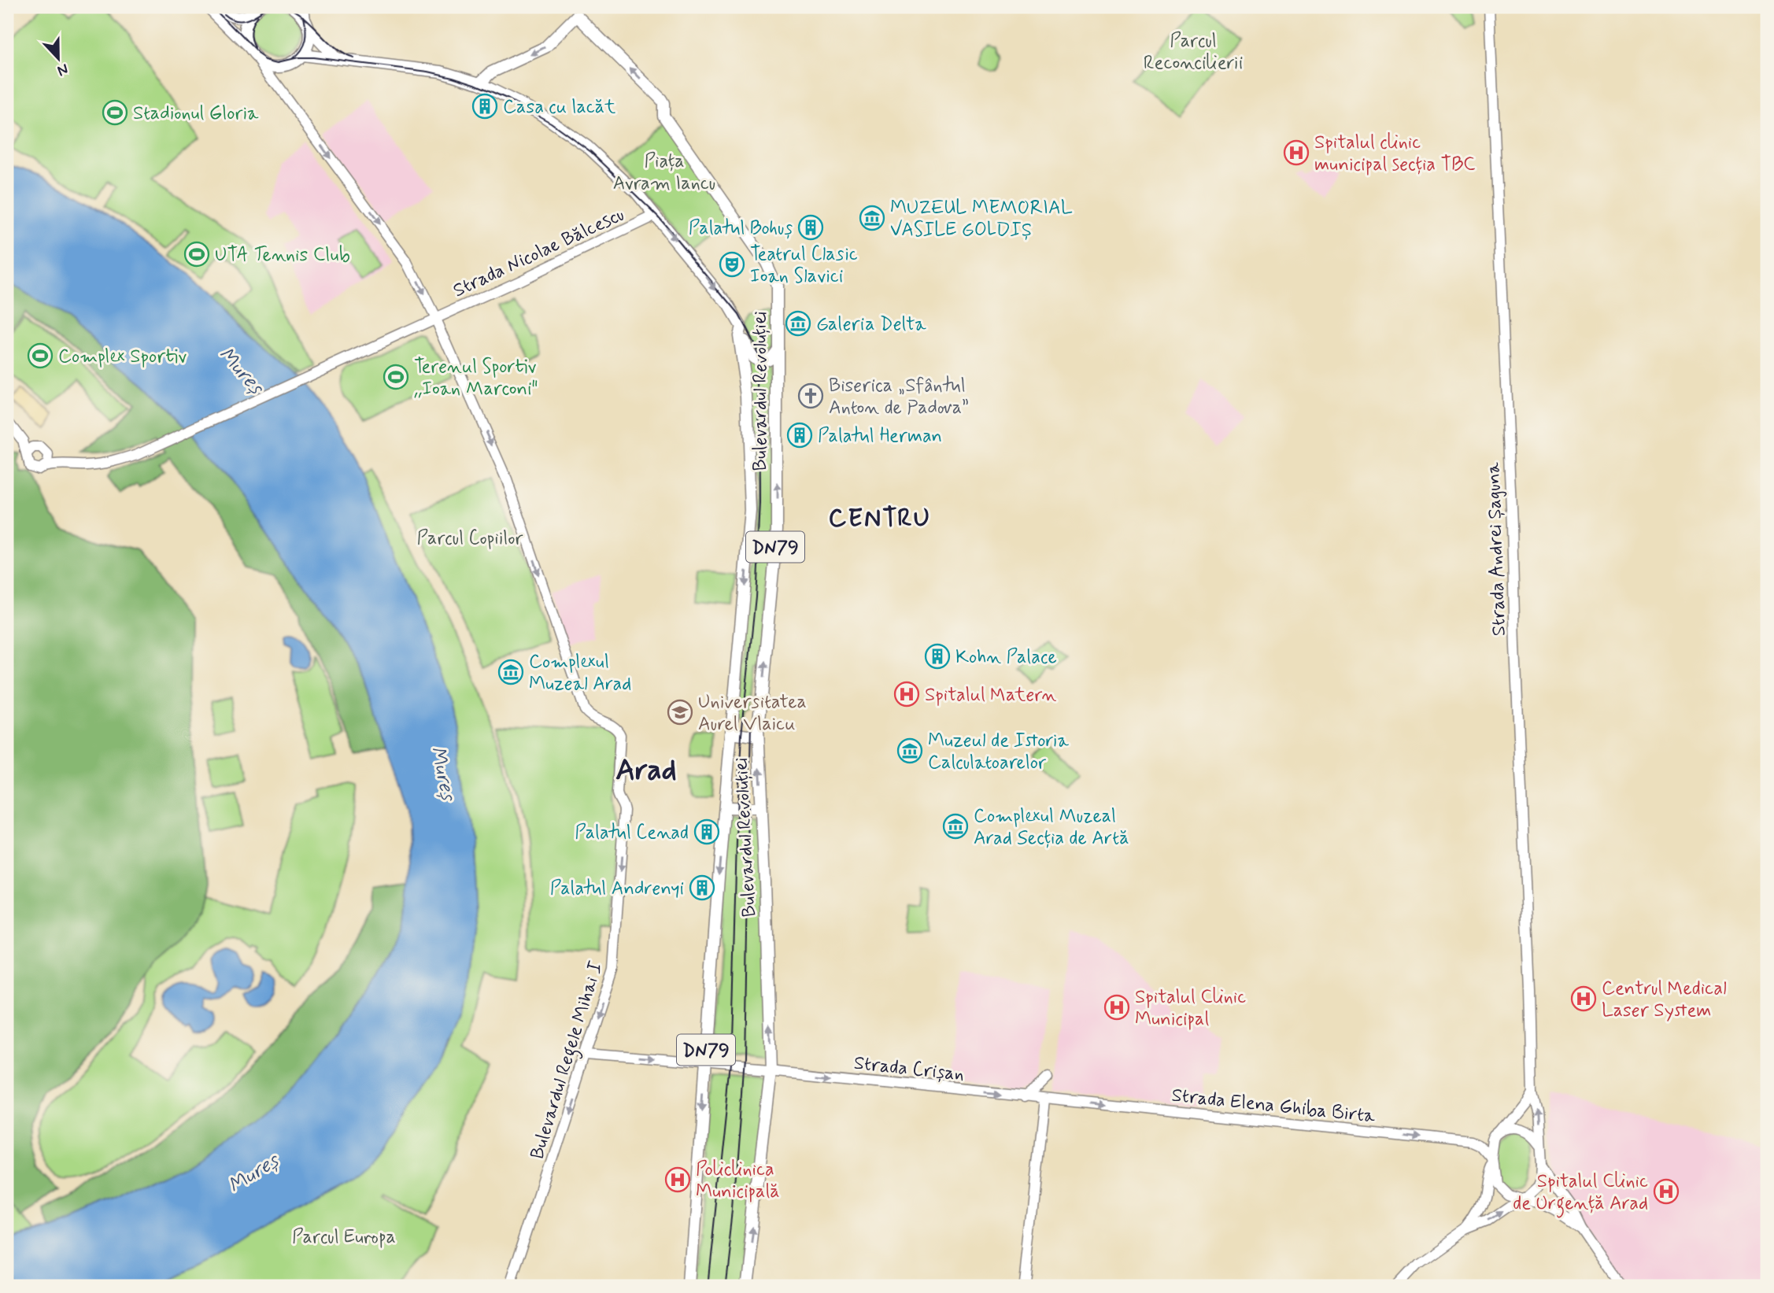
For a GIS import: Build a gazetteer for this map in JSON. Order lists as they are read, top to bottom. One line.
{"streets":{"main road":["Strada Nicolae Bălcescu","Bulevardul Revoluției","DN79","Strada Andrei Șaguna","Bulevardul Regele Mihai I","Strada Crișan","Strada Elena Ghiba Birta"]},"crossings":[["Strada Nicolae Bălcescu","Bulevardul Revoluției"],["Bulevardul Revoluției","DN79"],["Bulevardul Revoluției","Strada Crișan"],["DN79","Strada Crișan"],["Strada Andrei Șaguna","Strada Elena Ghiba Birta"],["Strada Crișan","Strada Elena Ghiba Birta"]],"one_way":["Bulevardul Regele Mihai I","Strada Crișan","Strada Elena Ghiba Birta"],"districts":["CENTRU","Arad"],"water":["Mureș"],"parks":["Parcul Reconcilierii","Piața Avram Iancu","Parcul Copiilor","Parcul Europa"],"places":{"building":["Casa cu lacăt","Palatul Bohuș","Palatul Herman","Kohn Palace","Palatul Cenad","Palatul Andrenyi"],"sports":["Stadionul Gloria","UTA Tennis Club","Complex Sportiv","Terenul Sportiv ,,Ioan Marconi\""],"hospital":["Spitalul clinic municipal secția TBC","Spitalul Matern","Centrul Medical Laser System","Spitalul Clinic Municipal","Policlinica Municipală","Spitalul Clinic de Urgență Arad"],"museum":["MUZEUL MEMORIAL VASILE GOLDIȘ","Galeria Delta","Complexul Muzeal Arad","Muzeul de Istoria Calculatoarelor","Complexul Muzeal Arad Secția de Artă"],"theatre":["Teatrul Clasic Ioan Slavici"],"church":["Biserica „Sfântul Anton de Padova”"],"school or university":["Universitatea Aurel Vlaicu"]},"north":"bottom"}
